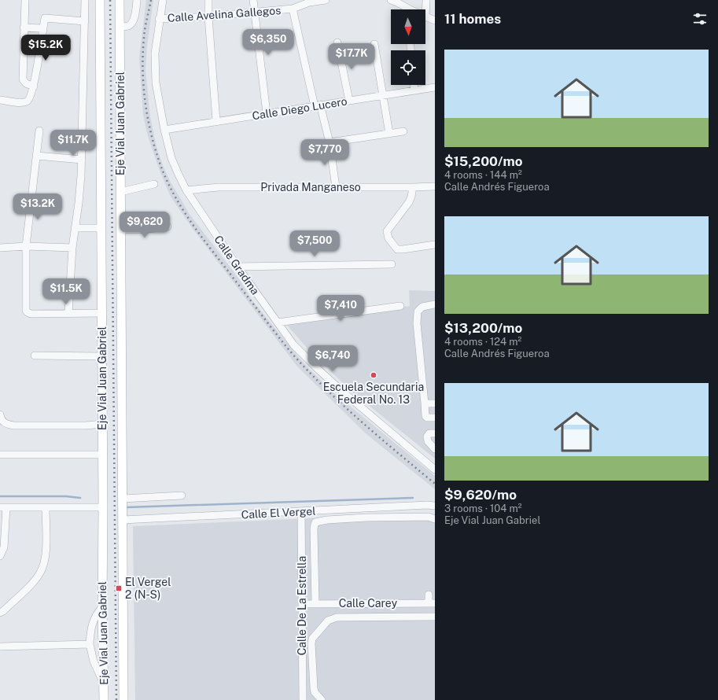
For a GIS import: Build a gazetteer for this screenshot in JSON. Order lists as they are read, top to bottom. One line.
{"streets":{"main road":["Eje Vial Juan Gabriel"],"street":["Calle Avelina Gallegos","Calle Diego Lucero","Privada Manganeso","Calle Gradma","Calle El Vergel","Calle Carey","Calle De La Estrella"]},"crossings":[["Calle Avelina Gallegos","Calle Gradma"],["Calle Diego Lucero","Calle Gradma"],["Eje Vial Juan Gabriel","Calle El Vergel"],["Privada Manganeso","Calle Gradma"],["Calle El Vergel","Calle De La Estrella"],["Calle Carey","Calle De La Estrella"]],"places":{"other":["Escuela Secundaria Federal No. 13"],"transit":["El Vergel 2 (N-S)"]},"north":"bottom","page":{"heading":"11 homes","price":["$6,350","$15.2K","$17.7K","$11.7K","$7,770","$13.2K","$9,620","$7,500","$11.5K","$7,410","$6,740"],"list":[{"name":"$15,200/mo","note":"4 rooms · 144 m² · Calle Andrés Figueroa"},{"name":"$13,200/mo","note":"4 rooms · 124 m² · Calle Andrés Figueroa"},{"name":"$9,620/mo","note":"3 rooms · 104 m² · Eje Vial Juan Gabriel"}]}}
